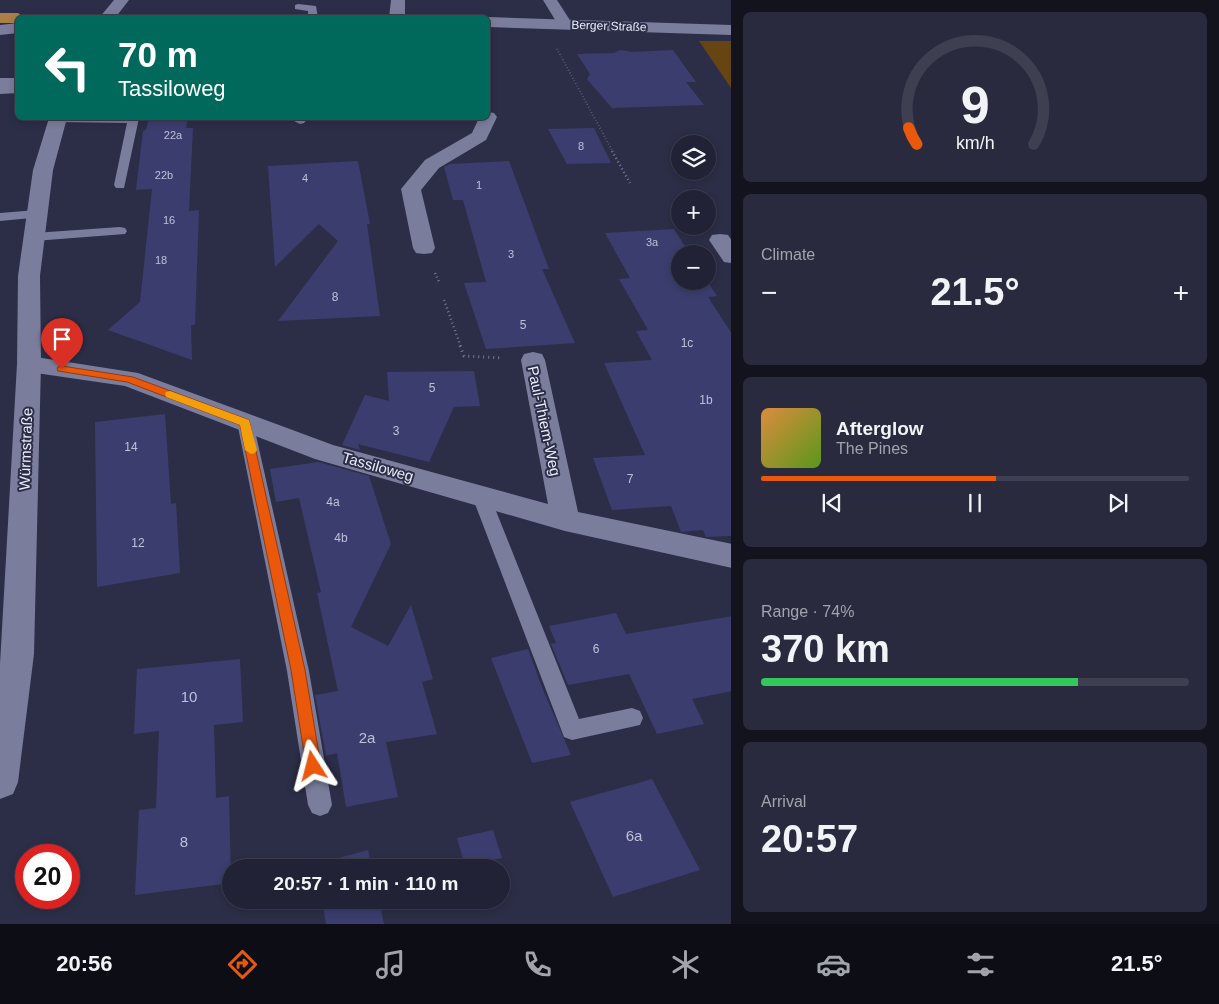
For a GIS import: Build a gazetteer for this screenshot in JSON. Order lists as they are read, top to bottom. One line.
{"streets":{"street":["Berger Straße","Paul-Thiem-Weg","Würmstraße","Tassiloweg"]},"crossings":[["Paul-Thiem-Weg","Tassiloweg"],["Würmstraße","Tassiloweg"]],"house_numbers":["22a","8","22b","4","1","16","3a","3","18","8","5","1c","5","1b","3","14","7","4a","4b","12","6","10","2a","6a","8"],"page":{"turn":["70 m","Tassiloweg"],"map_buttons":["+","−"],"tile":["Climate",["Range · 74%","370 km"],["Arrival","20:57"]],"heat":["−","21.5°","+"],"song":["Afterglow","The Pines"],"limit":"20","trip":"20:57 · 1 min · 110 m","tabs":["20:56","21.5°"],"gauge":["9","km/h"]}}
